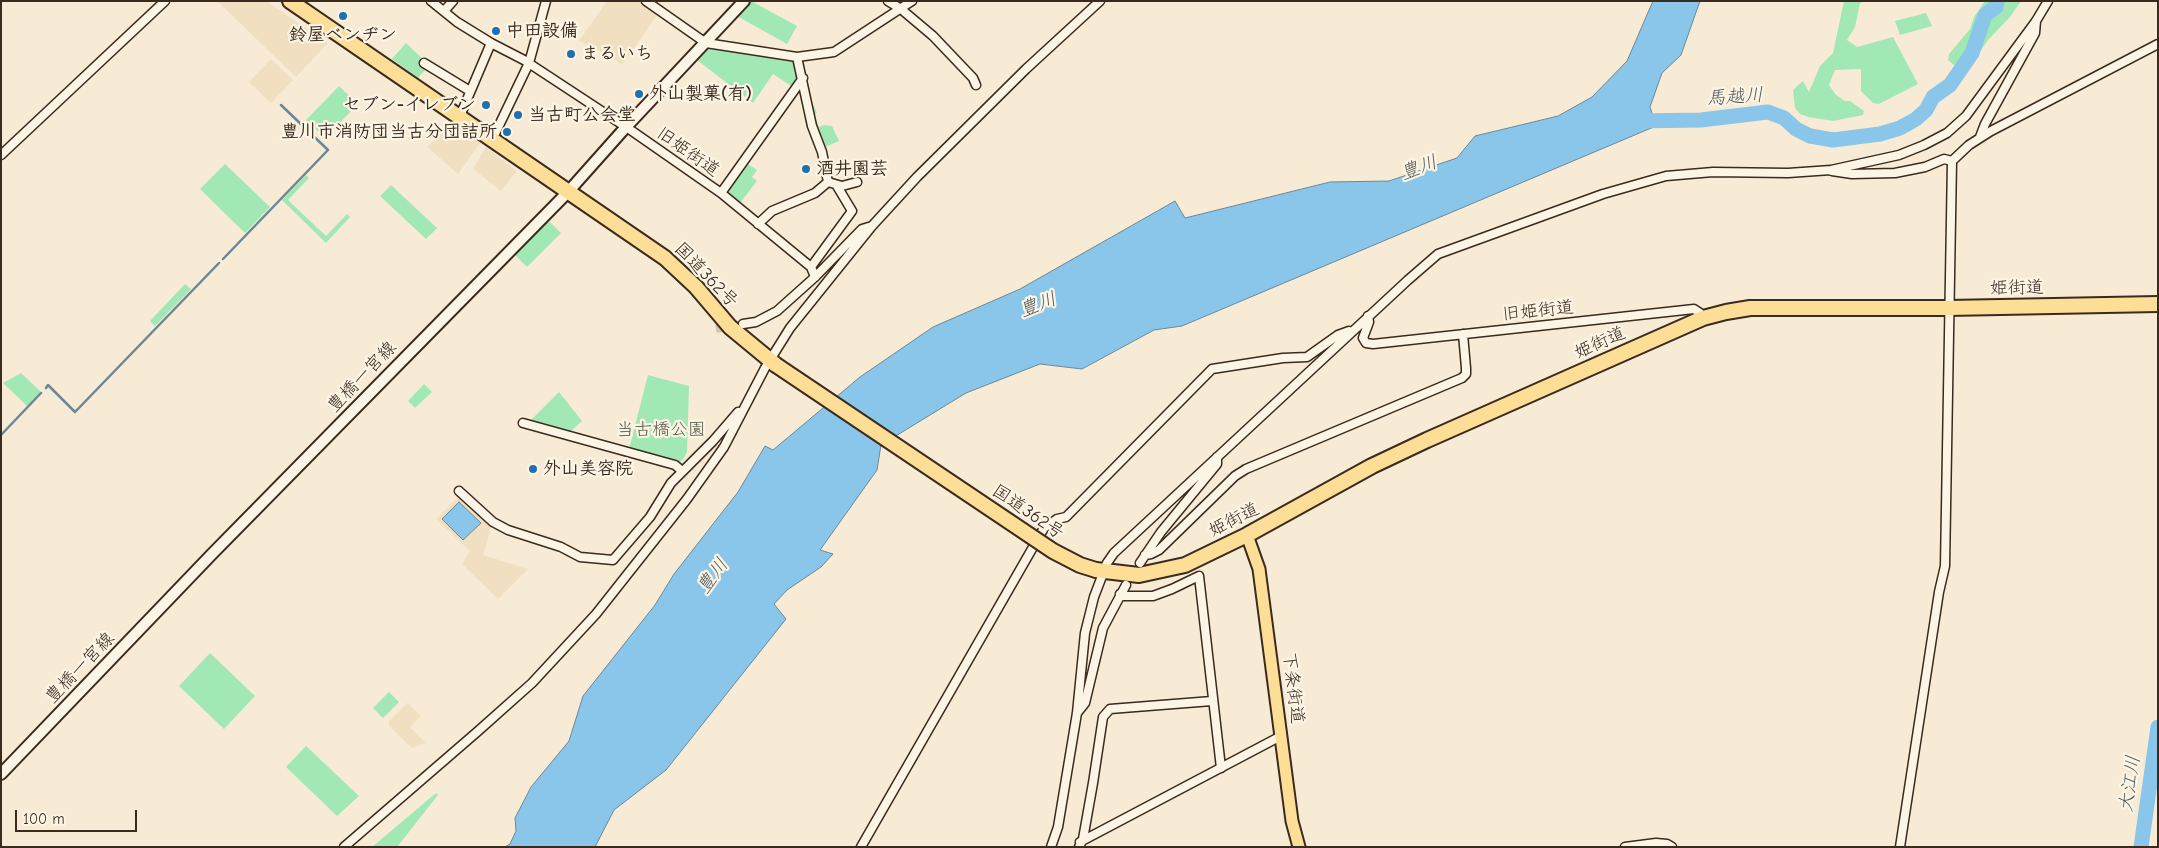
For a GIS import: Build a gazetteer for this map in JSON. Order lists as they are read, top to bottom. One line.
{"streets":{"highway":["国道362号","姫街道"],"main road":["豊橋一宮線","下条街道"],"street":["旧姫街道"]},"crossings":[["旧姫街道","姫街道"],["旧姫街道","豊橋一宮線"],["国道362号","姫街道"],["国道362号","豊橋一宮線"],["姫街道","下条街道"]],"water":["馬越川","豊川","大江川"],"parks":["当古橋公園"],"places":["鈴屋ベンヂン","中田設備","まるいち","外山製菓(有)","セブン-イレブン","当古町公会堂","豊川市消防団当古分団詰所","酒井園芸","外山美容院"],"scale_bar":"100 m"}
